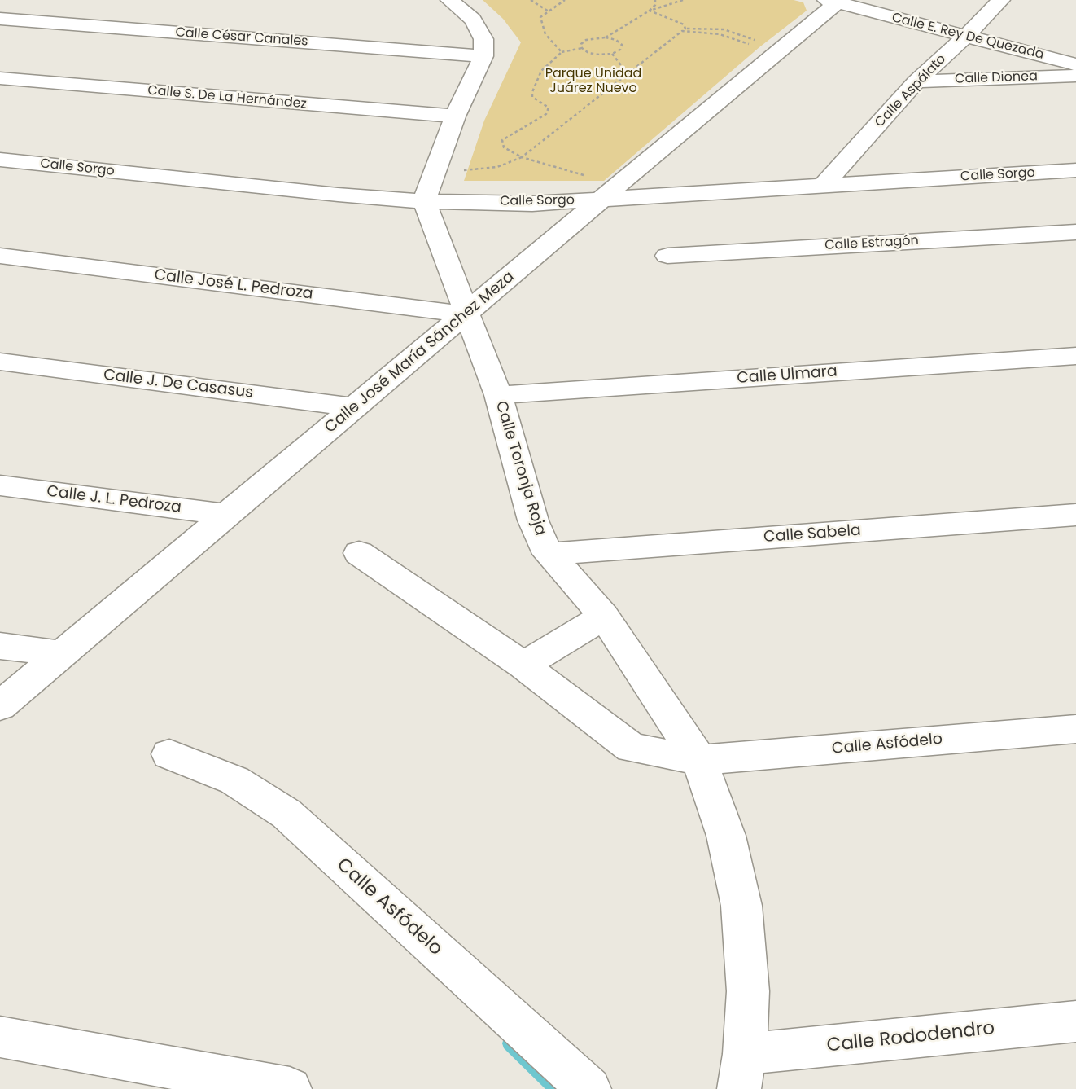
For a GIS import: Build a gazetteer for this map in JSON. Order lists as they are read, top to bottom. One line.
{"streets":{"street":["Calle E. Rey De Quezada","Calle César Canales","Calle Dionea","Calle Aspálato","Calle S. De La Hernández","Calle Sorgo","Calle Estragón","Calle José L. Pedroza","Calle José María Sánchez Meza","Calle Ulmara","Calle J. De Casasus","Calle Toronja Roja","Calle J. L. Pedroza","Calle Sabela","Calle Asfódelo","Calle Rododendro"]},"crossings":[["Calle E. Rey De Quezada","Calle Aspálato"],["Calle E. Rey De Quezada","Calle José María Sánchez Meza"],["Calle Dionea","Calle Aspálato"],["Calle Aspálato","Calle Sorgo"],["Calle Sorgo","Calle José María Sánchez Meza"],["Calle Sorgo","Calle Toronja Roja"],["Calle José L. Pedroza","Calle José María Sánchez Meza"],["Calle José L. Pedroza","Calle Toronja Roja"],["Calle José María Sánchez Meza","Calle J. De Casasus"],["Calle José María Sánchez Meza","Calle Toronja Roja"],["Calle José María Sánchez Meza","Calle J. L. Pedroza"],["Calle Ulmara","Calle Toronja Roja"],["Calle Toronja Roja","Calle Sabela"],["Calle Toronja Roja","Calle Asfódelo"],["Calle Toronja Roja","Calle Rododendro"]],"parks":["Parque Unidad Juárez Nuevo"]}
